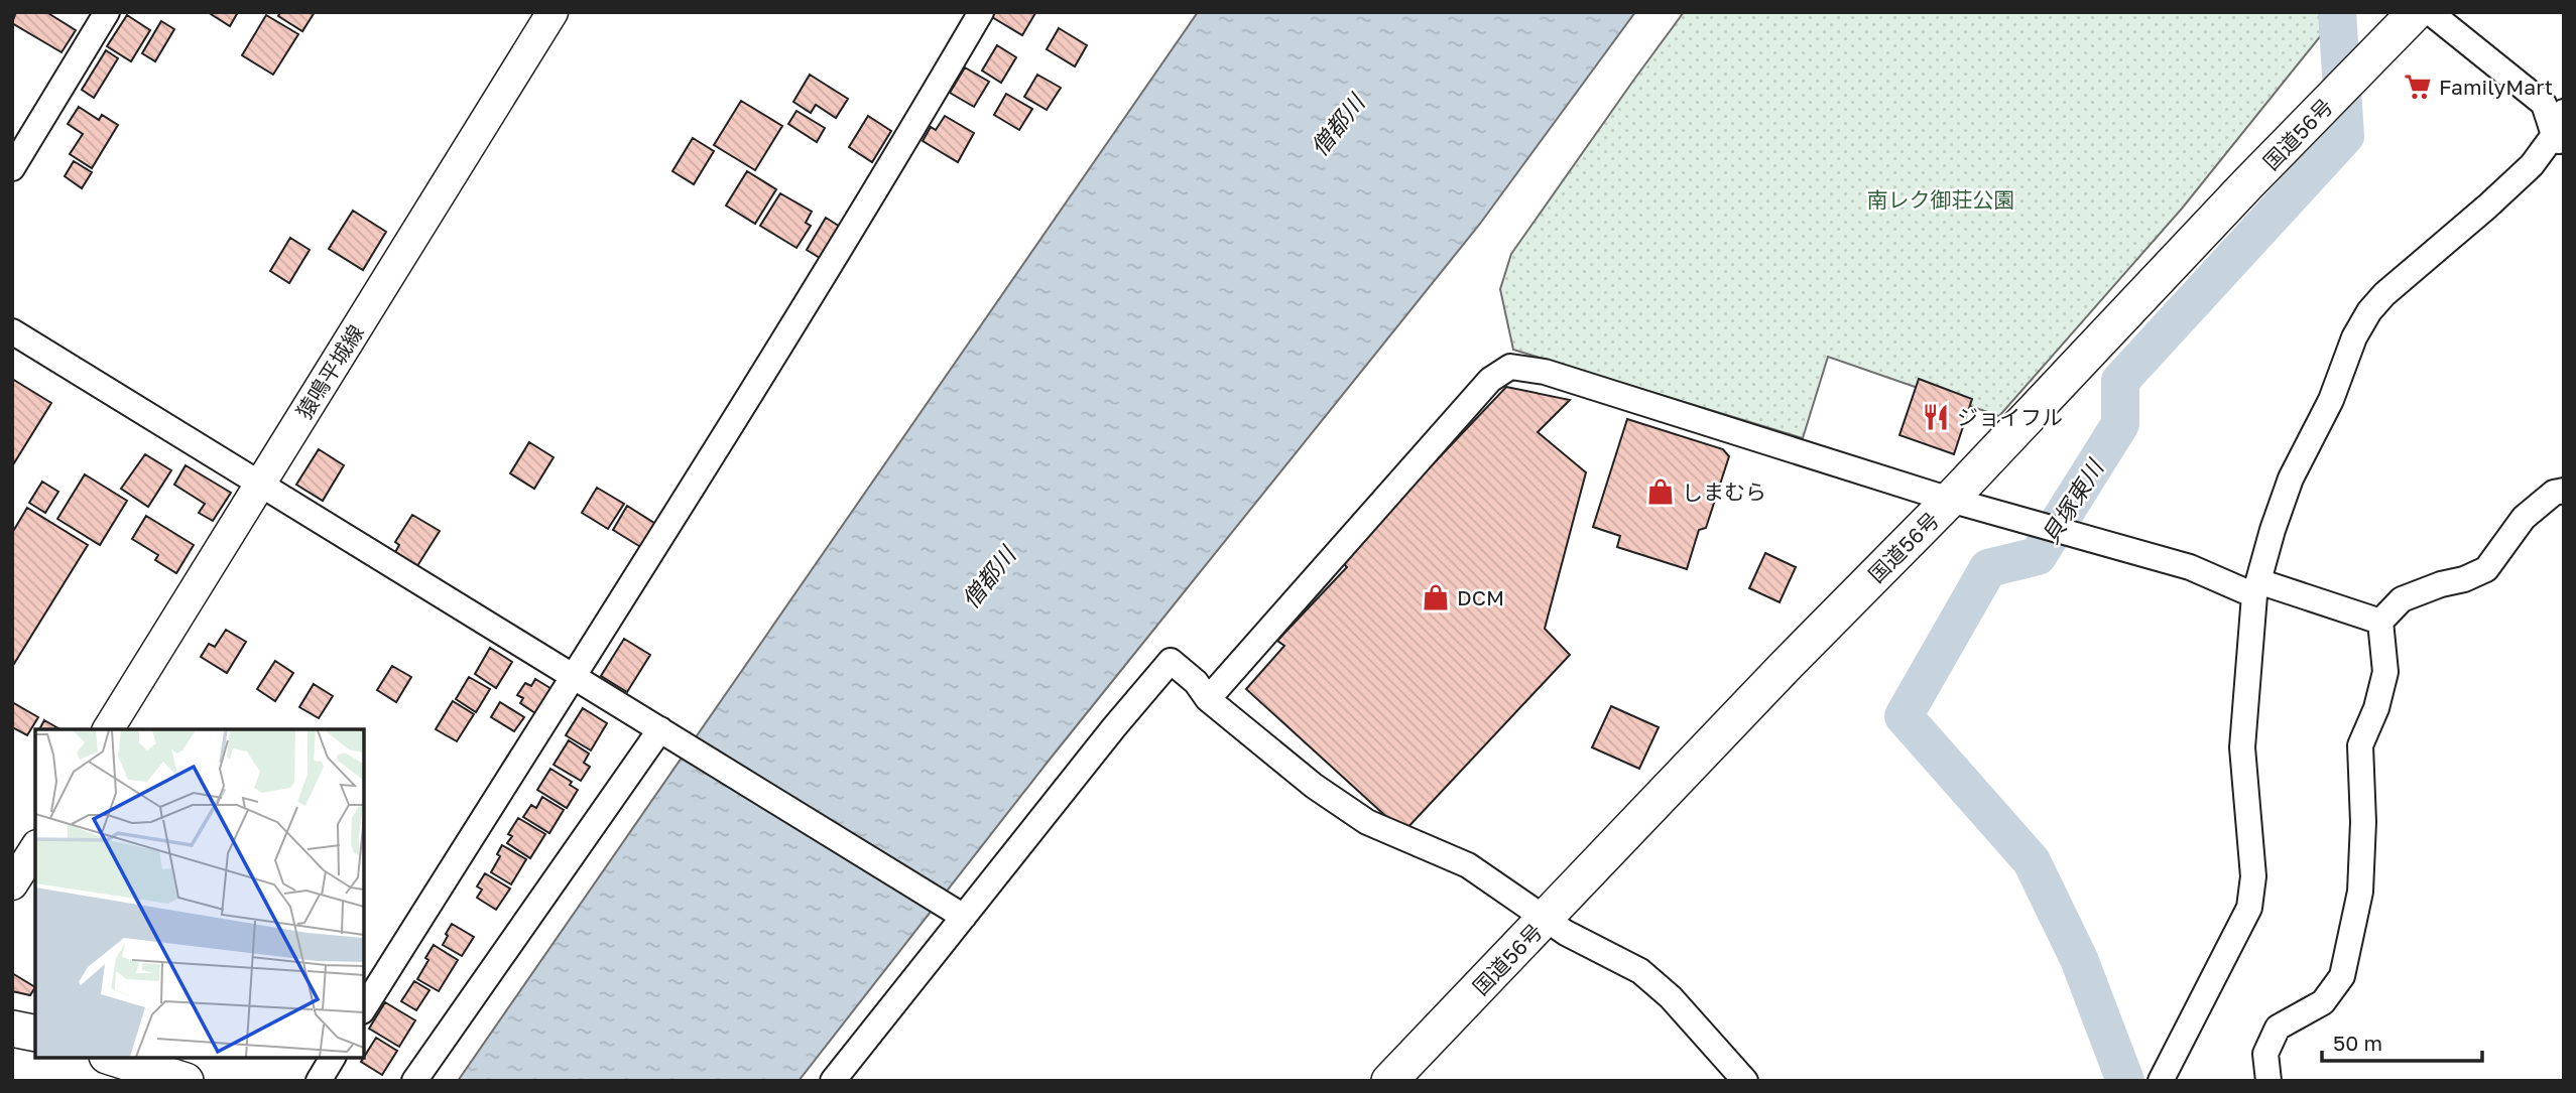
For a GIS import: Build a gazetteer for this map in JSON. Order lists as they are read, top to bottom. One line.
{"streets":{"highway":["国道56号"],"main road":["猿鳴平城線"]},"water":["僧都川","貝塚東川"],"parks":["南レク御荘公園"],"places":{"supermarket":["FamilyMart"],"restaurant":["ジョイフル"],"shop":["しまむら","DCM"]},"scale_bar":"50 m"}
